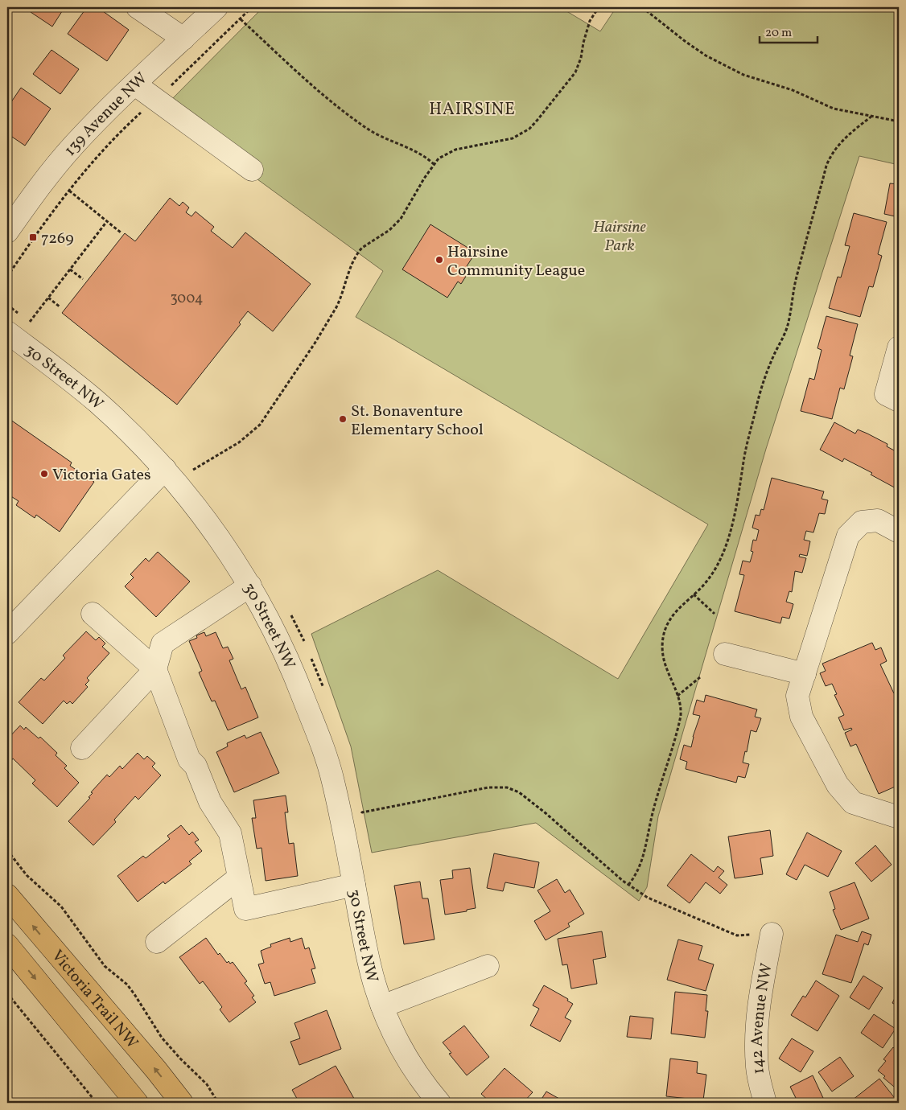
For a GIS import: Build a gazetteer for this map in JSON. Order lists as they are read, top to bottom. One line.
{"streets":{"main road":["Victoria Trail NW"],"street":["139 Avenue NW","30 Street NW","142 Avenue NW"]},"districts":["HAIRSINE"],"parks":["Hairsine Park"],"places":{"transit":["7269"],"other":["Hairsine Community League","St. Bonaventure Elementary School","Victoria Gates"]},"house_numbers":["3004"],"scale_bar":"20 m"}
